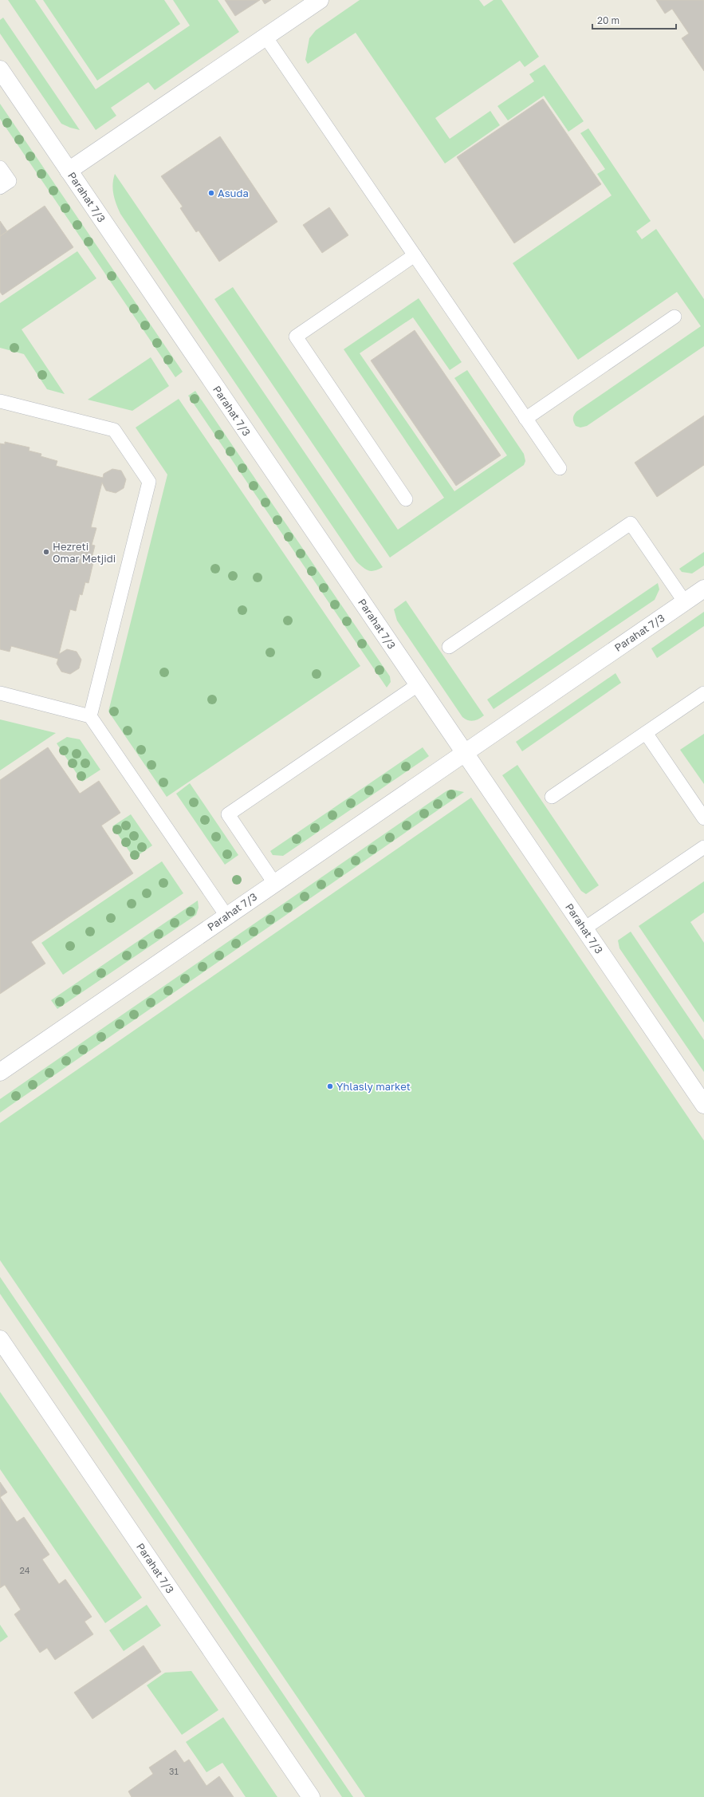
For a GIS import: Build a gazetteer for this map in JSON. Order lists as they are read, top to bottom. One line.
{"streets":{"street":["Parahat 7/3"]},"places":["Asuda","Hezreti Omar Metjidi","Yhlasly market"],"house_numbers":["24","31"],"scale_bar":"20 m"}
